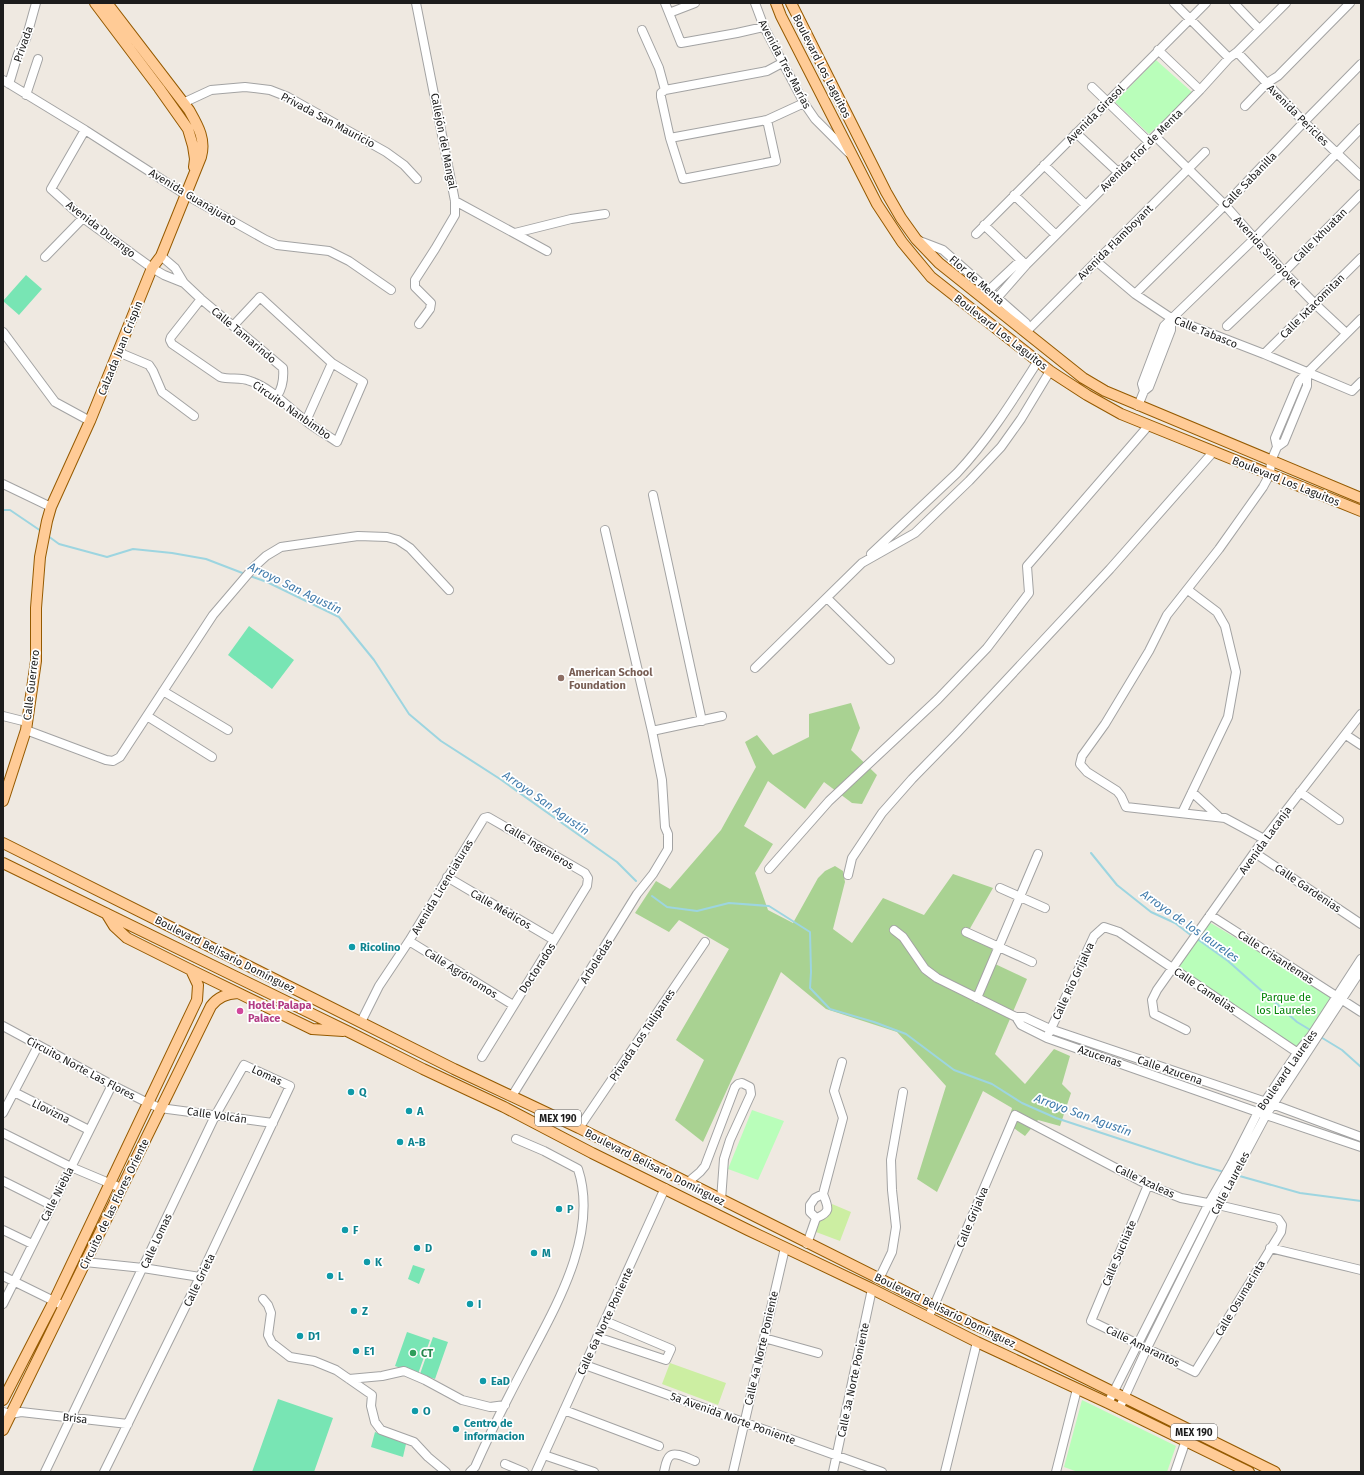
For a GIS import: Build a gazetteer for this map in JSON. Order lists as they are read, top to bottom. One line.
{"streets":{"main road":["Boulevard Los Laguitos","Calzada Juan Crispin","Calle Guerrero","Boulevard Belisario Domínguez","MEX 190","Circuito de las Flores Oriente"],"street":["Privada","Avenida Tres Marías","Avenida Girasol","Avenida Pericles","Privada San Mauricio","Callejón del Mangal","Avenida Flor de Menta","Calle Sabanilla","Avenida Guanajuato","Avenida Durango","Calle Ixhuatan","Avenida Flamboyant","Avenida Simojovel","Flor de Menta","Calle Ixtacomitan","Calle Tabasco","Calle Tamarindo","Circuito Nanbimbo","Avenida Lacanja","Calle Ingenieros","Avenida Licenciaturas","Calle Gardenias","Calle Médicos","Calle Crisantemas","Arboledas","Doctorados","Calle Agrónomos","Calle Río Grijalva","Calle Camelias","Privada Los Tulipanes","Azucenas","Circuito Norte Las Flores","Calle Azucena","Boulevard Laureles","Lomas","Llovizna","Calle Volcán","Calle Azaleas","Calle Laureles","Calle Niebla","Calle Grijalva","Calle Lomas","Calle Suchiate","Calle Grieta","Calle Osumacinta","Calle 6a Norte Poniente","Calle Amarantos","Calle 4a Norte Poniente","Calle 3a Norte Poniente","Brisa","5a Avenida Norte Poniente"]},"crossings":[["Privada","Avenida Guanajuato"],["Avenida Tres Marías","Boulevard Los Laguitos"],["Boulevard Los Laguitos","Avenida Flamboyant"],["Boulevard Los Laguitos","Flor de Menta"],["Avenida Pericles","Avenida Flor de Menta"],["Avenida Pericles","Calle Sabanilla"],["Privada San Mauricio","Calzada Juan Crispin"],["Avenida Flor de Menta","Avenida Simojovel"],["Avenida Flor de Menta","Flor de Menta"],["Calle Sabanilla","Avenida Simojovel"],["Calle Sabanilla","Calle Tabasco"],["Avenida Guanajuato","Avenida Durango"],["Avenida Guanajuato","Calzada Juan Crispin"],["Avenida Durango","Calzada Juan Crispin"],["Calle Ixhuatan","Avenida Simojovel"],["Avenida Flamboyant","Avenida Simojovel"],["Avenida Flamboyant","Flor de Menta"],["Avenida Flamboyant","Calle Tabasco"],["Avenida Simojovel","Calle Ixtacomitan"],["Calle Ixtacomitan","Calle Tabasco"],["Calle Tamarindo","Circuito Nanbimbo"],["Calzada Juan Crispin","Calle Guerrero"],["Avenida Lacanja","Calle Gardenias"],["Avenida Lacanja","Calle Crisantemas"],["Avenida Lacanja","Calle Camelias"],["Calle Ingenieros","Avenida Licenciaturas"],["Calle Ingenieros","Doctorados"],["Avenida Licenciaturas","Calle Médicos"],["Avenida Licenciaturas","Boulevard Belisario Domínguez"],["Avenida Licenciaturas","Calle Agrónomos"],["Calle Médicos","Doctorados"],["Boulevard Belisario Domínguez","Arboledas"],["Boulevard Belisario Domínguez","Privada Los Tulipanes"],["Boulevard Belisario Domínguez","MEX 190"],["Boulevard Belisario Domínguez","Calle Laureles"],["Boulevard Belisario Domínguez","Calle Grijalva"],["Boulevard Belisario Domínguez","Calle 6a Norte Poniente"],["Boulevard Belisario Domínguez","Calle 4a Norte Poniente"],["Boulevard Belisario Domínguez","Calle 3a Norte Poniente"],["Calle Crisantemas","Boulevard Laureles"],["Doctorados","Calle Agrónomos"],["Calle Río Grijalva","Calle Camelias"],["Calle Río Grijalva","Azucenas"],["Calle Río Grijalva","Calle Azucena"],["Calle Camelias","Boulevard Laureles"],["Azucenas","Boulevard Laureles"],["Circuito Norte Las Flores","Calle Volcán"],["Circuito Norte Las Flores","Calle Niebla"],["Circuito Norte Las Flores","Circuito de las Flores Oriente"],["Calle Azucena","Boulevard Laureles"],["Boulevard Laureles","Calle Laureles"],["Lomas","Calle Lomas"],["Lomas","Calle Grieta"],["Llovizna","Calle Niebla"],["Calle Volcán","Circuito de las Flores Oriente"],["Calle Volcán","Calle Lomas"],["Calle Volcán","Calle Grieta"],["MEX 190","Calle Laureles"],["Calle Azaleas","Calle Laureles"],["Calle Azaleas","Calle Grijalva"],["Calle Azaleas","Calle Suchiate"],["Calle Azaleas","Calle Osumacinta"],["Calle Laureles","Calle Amarantos"],["Circuito de las Flores Oriente","Brisa"],["Calle Lomas","Brisa"],["Calle Suchiate","Calle Amarantos"],["Calle Grieta","Brisa"],["Calle Osumacinta","Calle Amarantos"],["Calle 6a Norte Poniente","5a Avenida Norte Poniente"],["Calle 4a Norte Poniente","5a Avenida Norte Poniente"],["Calle 3a Norte Poniente","5a Avenida Norte Poniente"]],"water":["Arroyo San Agustín","Arroyo de los laureles"],"parks":["Parque de los Laureles"],"places":["American School Foundation","Ricolino","Hotel Palapa Palace","Q","A","A-B","P","F","D","M","K","L","I","Z","D1","E1","CT","EaD","O","Centro de informacion"]}
